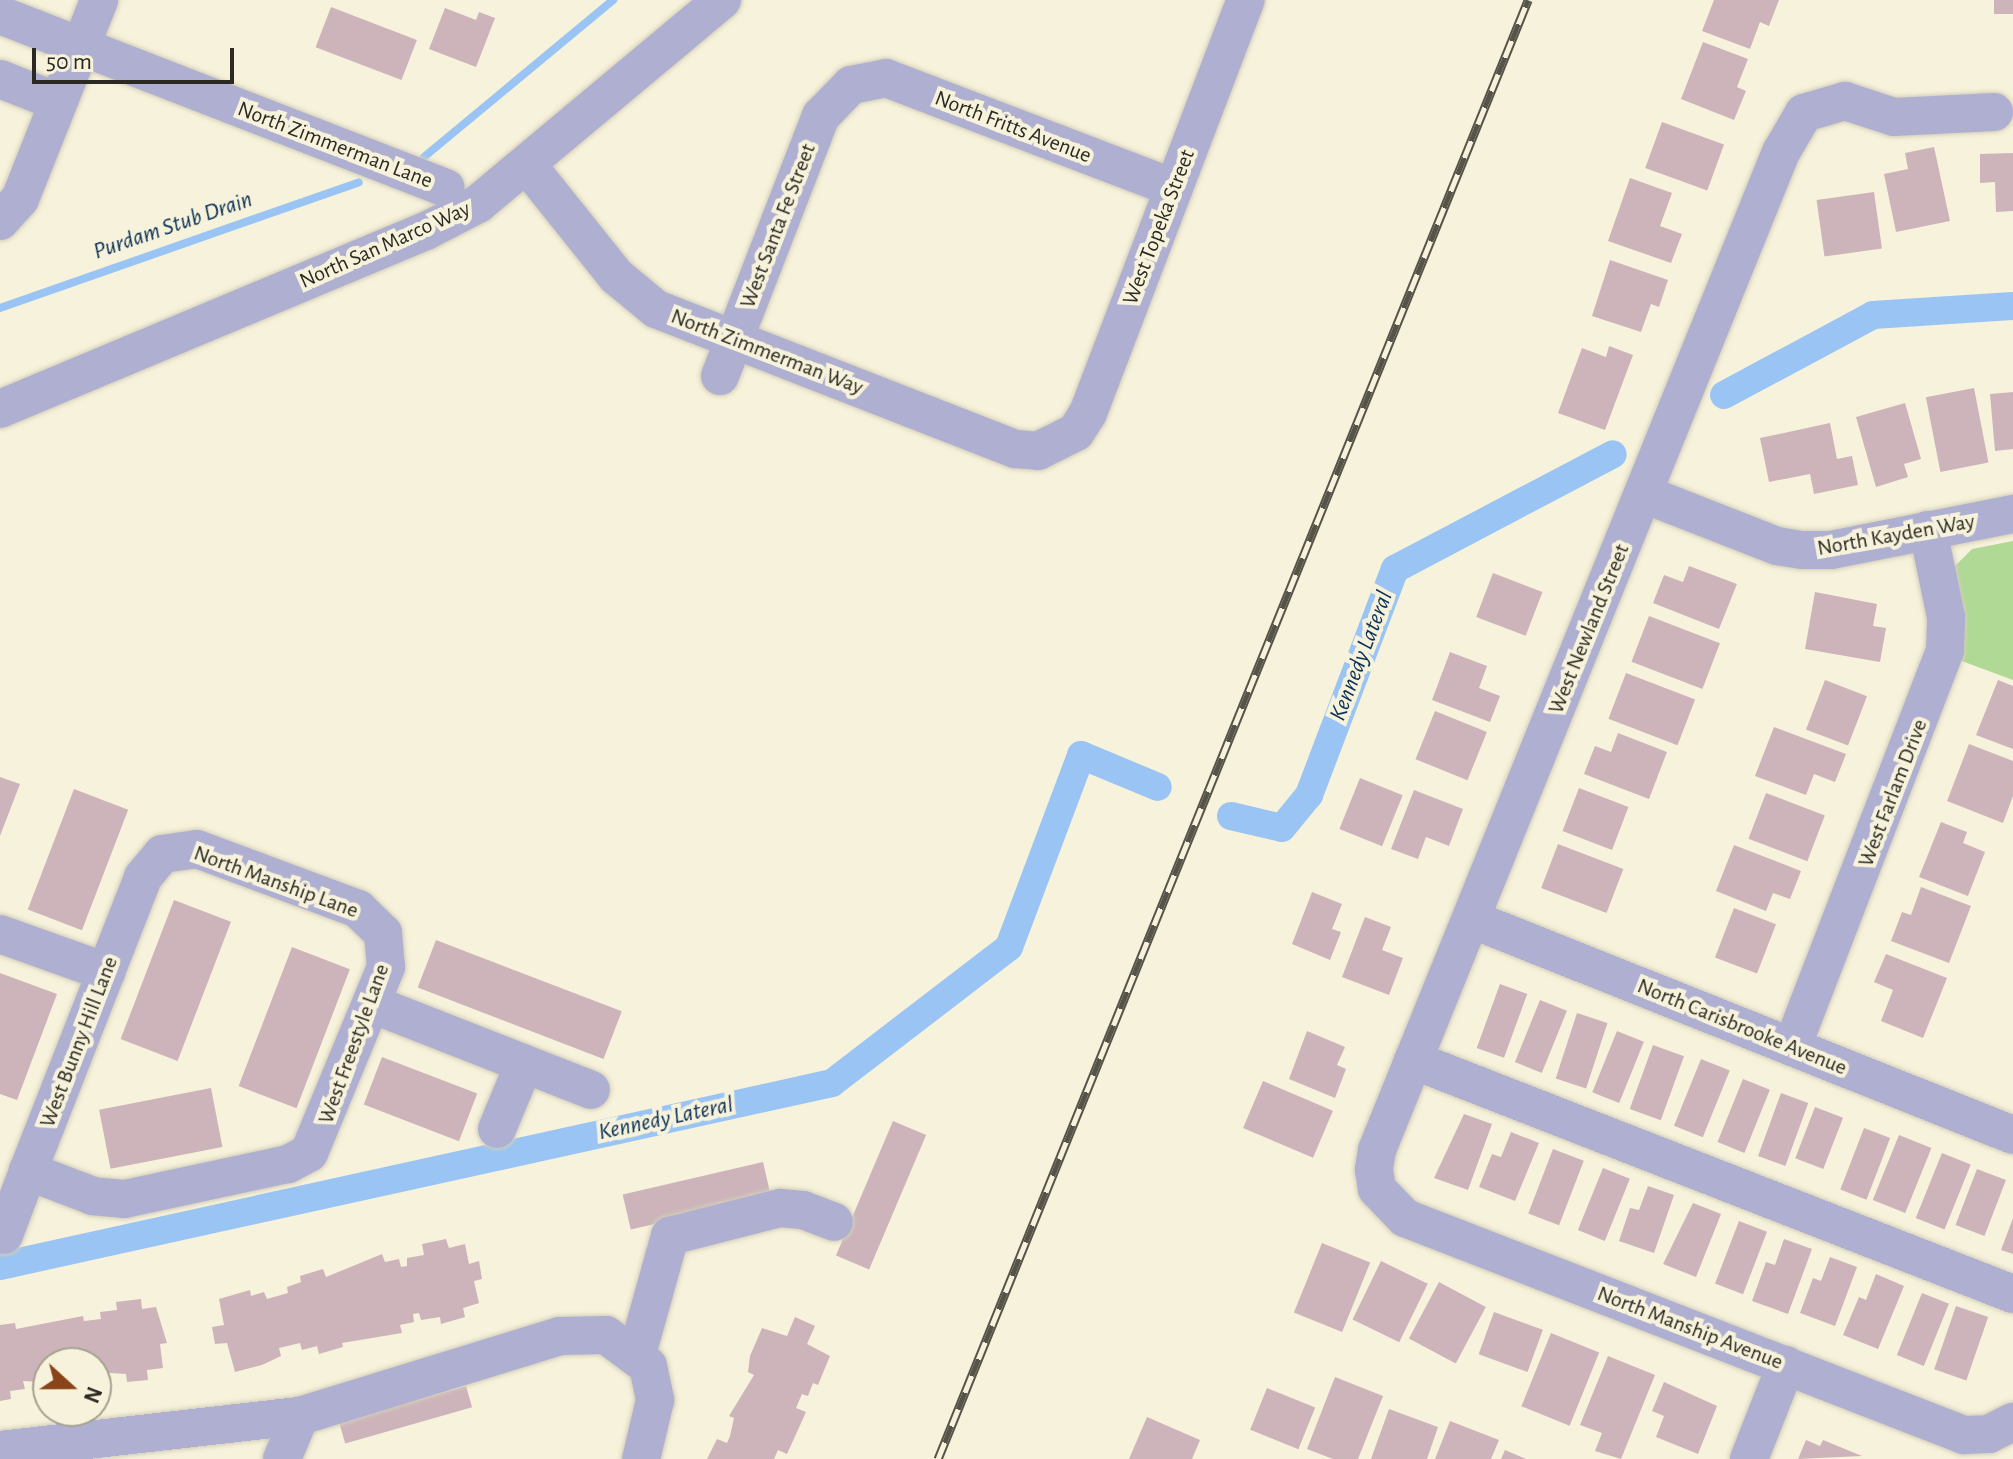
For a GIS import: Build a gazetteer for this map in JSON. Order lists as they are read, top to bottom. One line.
{"streets":{"street":["North Fritts Avenue","North Zimmerman Lane","West Santa Fe Street","West Topeka Street","North San Marco Way","North Zimmerman Way","North Kayden Way","West Newland Street","West Farlam Drive","North Manship Lane","North Carisbrooke Avenue","West Bunny Hill Lane","West Freestyle Lane","North Manship Avenue"]},"crossings":[["North Fritts Avenue","West Santa Fe Street"],["North Fritts Avenue","West Topeka Street"],["West Santa Fe Street","North Zimmerman Way"],["West Topeka Street","North Zimmerman Way"],["North San Marco Way","North Zimmerman Way"],["North Kayden Way","West Newland Street"],["North Kayden Way","West Farlam Drive"],["West Newland Street","North Carisbrooke Avenue"],["West Newland Street","North Manship Avenue"],["West Farlam Drive","North Carisbrooke Avenue"],["North Manship Lane","West Bunny Hill Lane"],["North Manship Lane","West Freestyle Lane"],["West Bunny Hill Lane","West Freestyle Lane"]],"water":["Purdam Stub Drain","Kennedy Lateral"],"scale_bar":"50 m","north":"right"}
